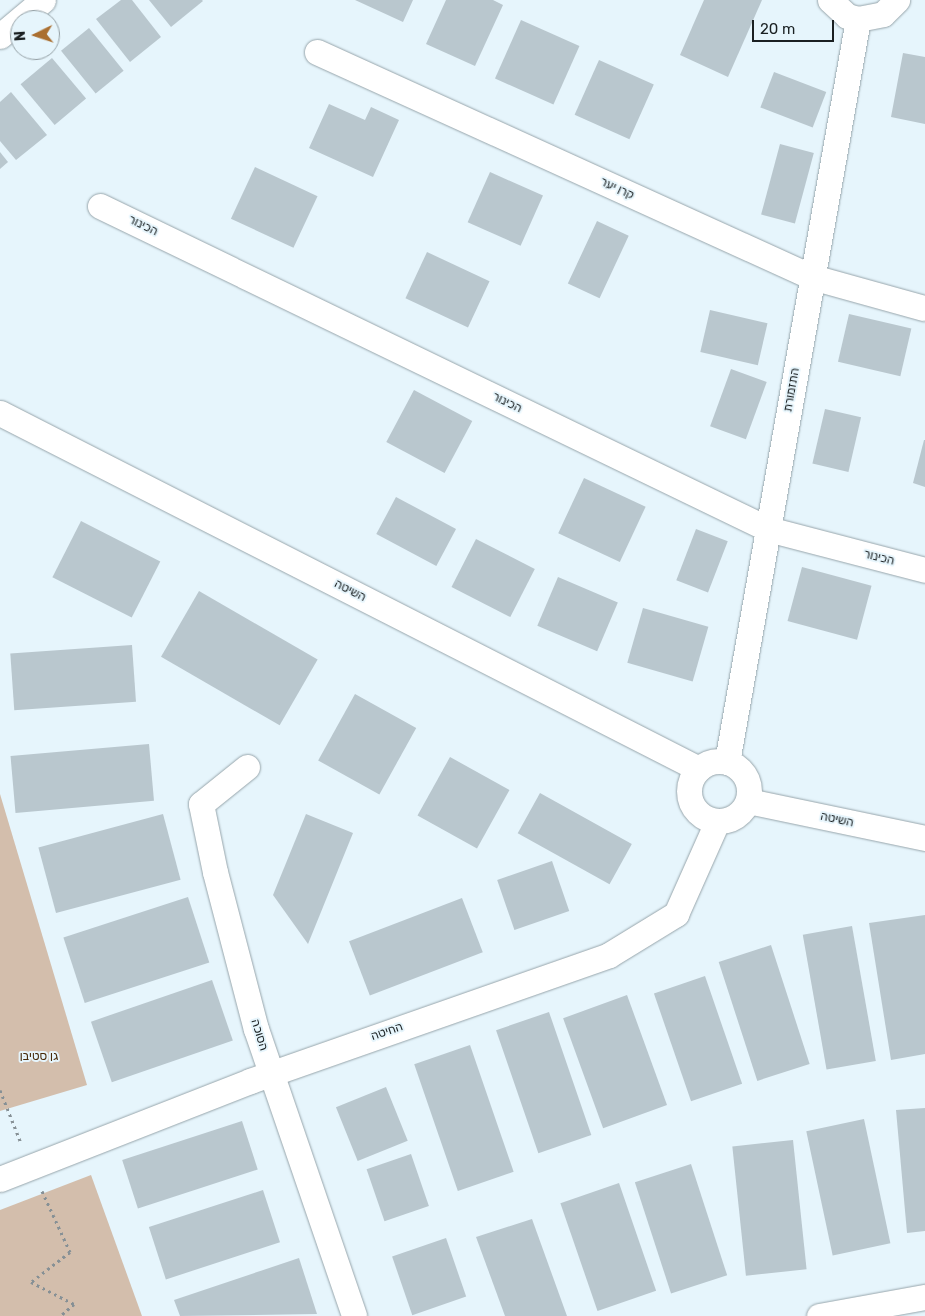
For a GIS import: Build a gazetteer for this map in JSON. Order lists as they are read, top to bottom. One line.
{"streets":{"street":["קרן יער","הכינור","התזמורת","השיטה","החיטה","הסוכה"]},"crossings":[["קרן יער","התזמורת"],["הכינור","התזמורת"],["התזמורת","השיטה"],["התזמורת","החיטה"],["השיטה","החיטה"],["החיטה","הסוכה"]],"parks":["גן סטיבן"],"scale_bar":"20 m","north":"left"}
